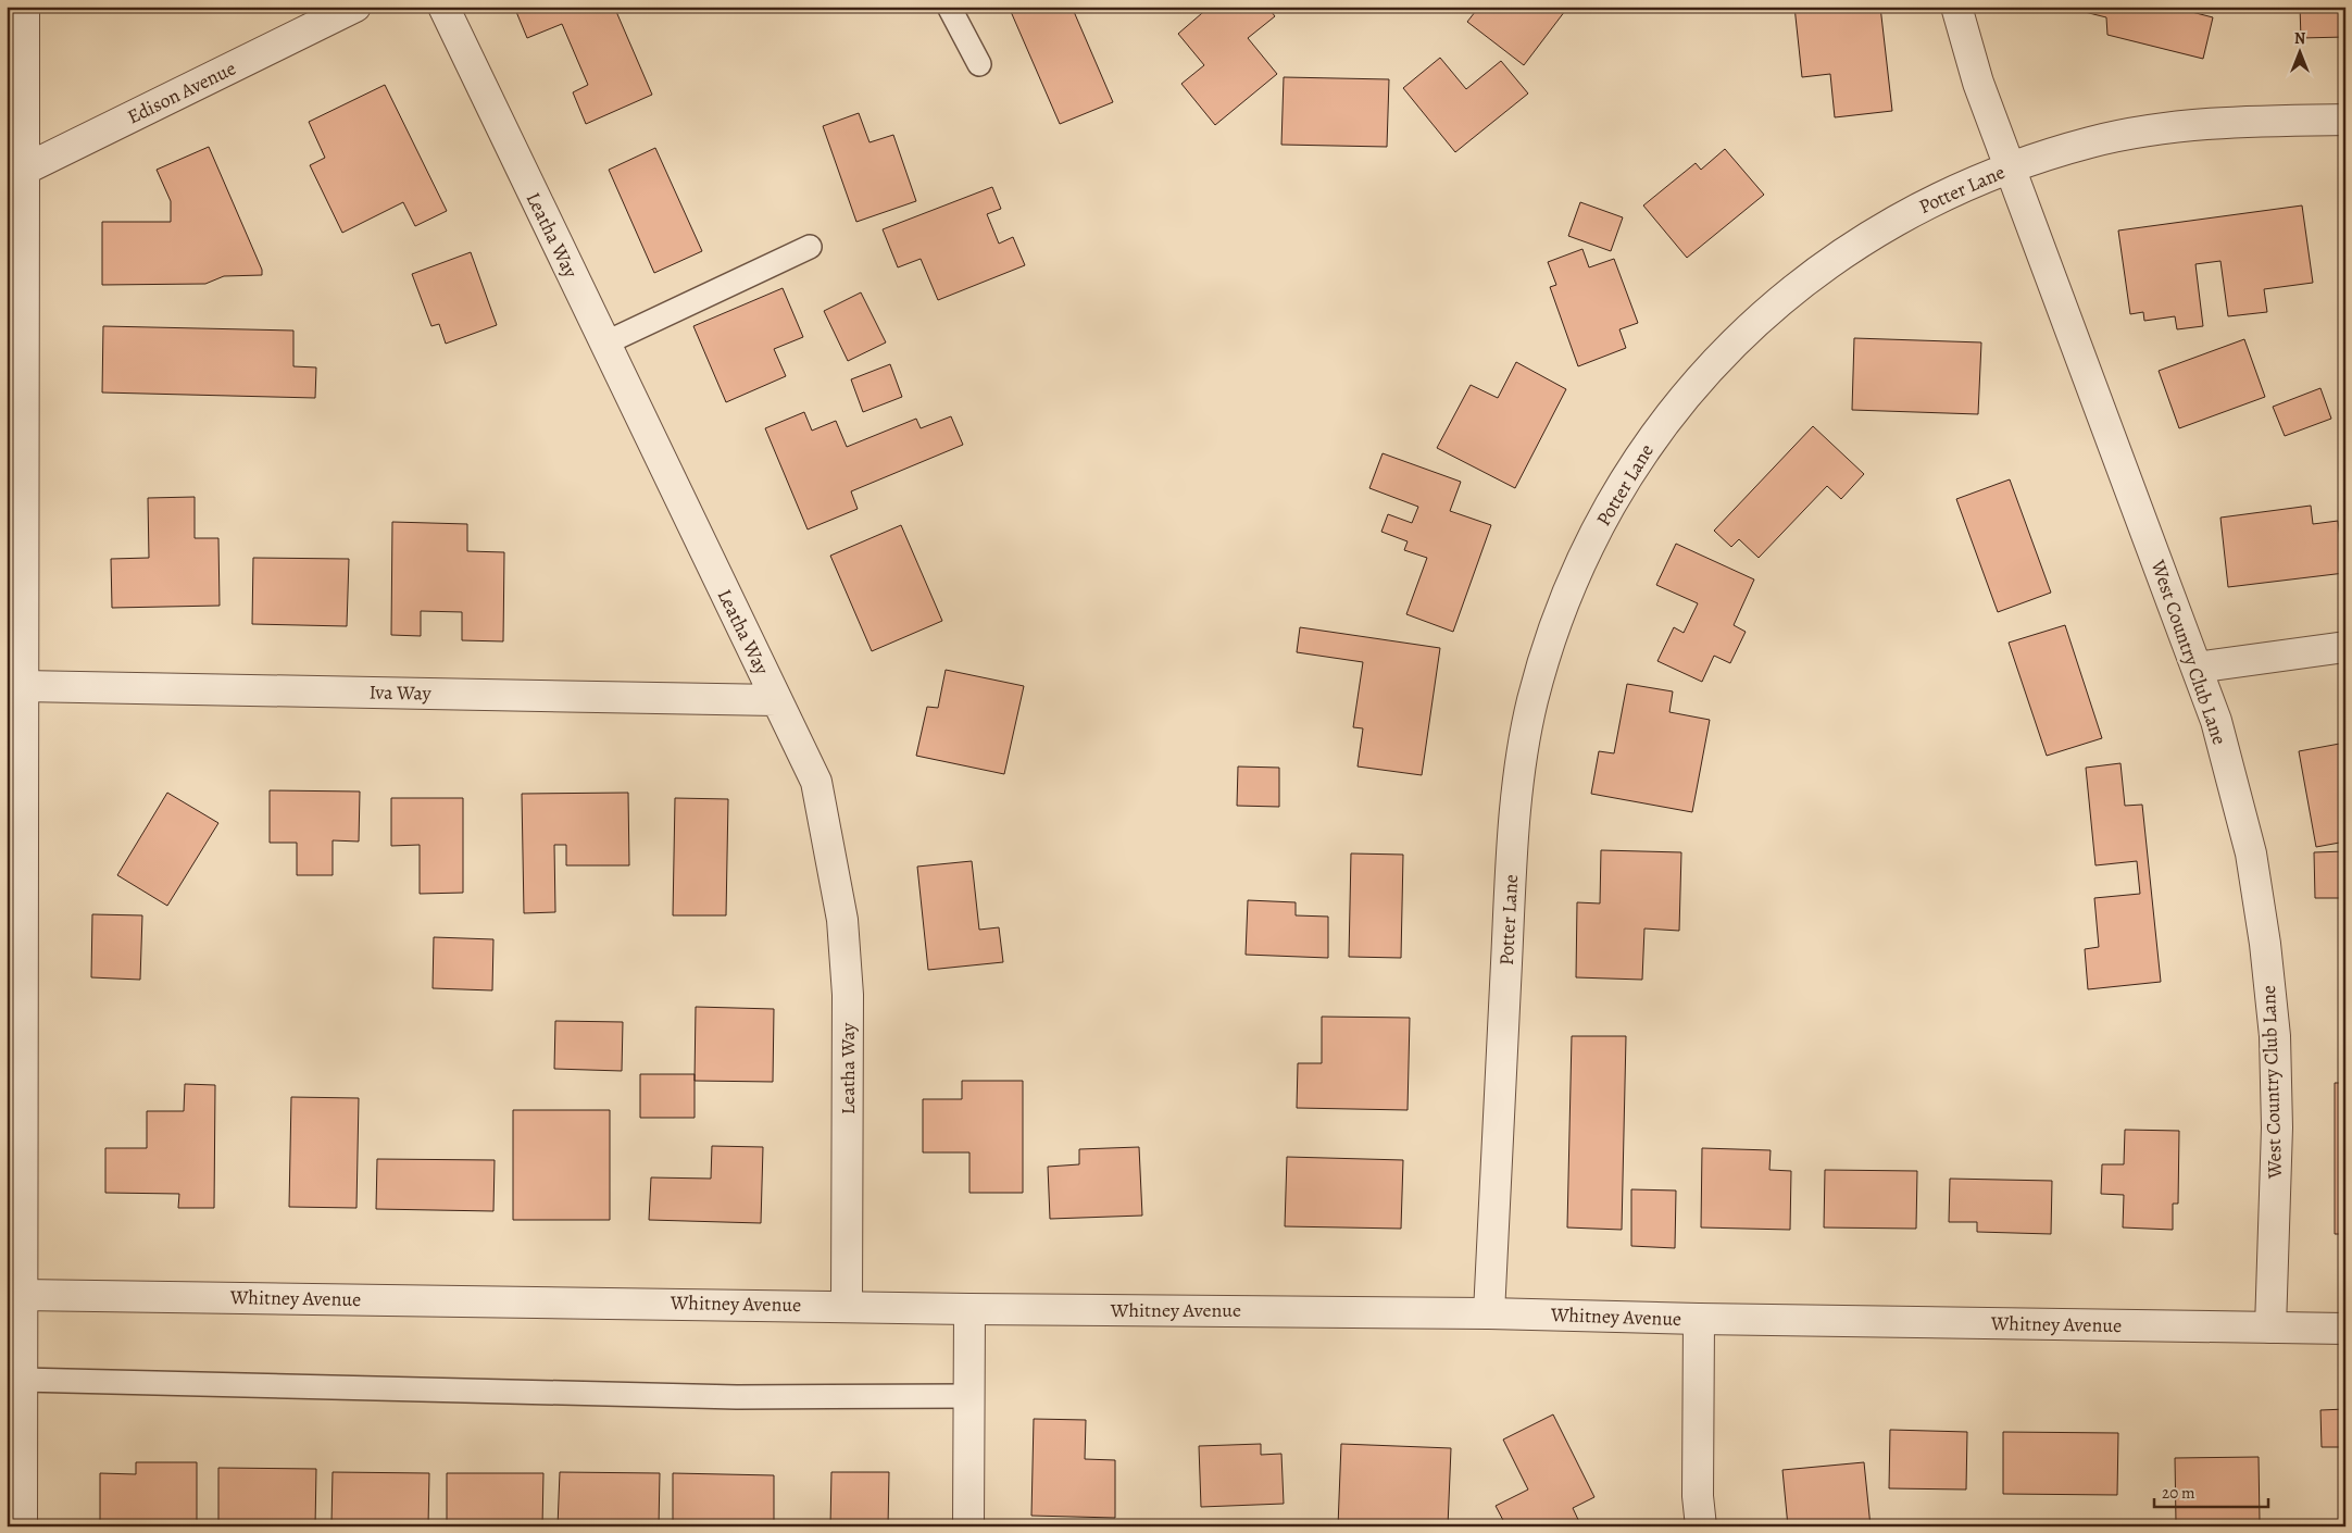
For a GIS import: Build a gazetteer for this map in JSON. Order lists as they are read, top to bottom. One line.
{"streets":{"street":["Edison Avenue","Potter Lane","Leatha Way","West Country Club Lane","Iva Way","Whitney Avenue"]},"crossings":[["Potter Lane","West Country Club Lane"],["Potter Lane","Whitney Avenue"],["Leatha Way","Iva Way"],["Leatha Way","Whitney Avenue"],["West Country Club Lane","Whitney Avenue"]],"scale_bar":"20 m","north":"top"}
